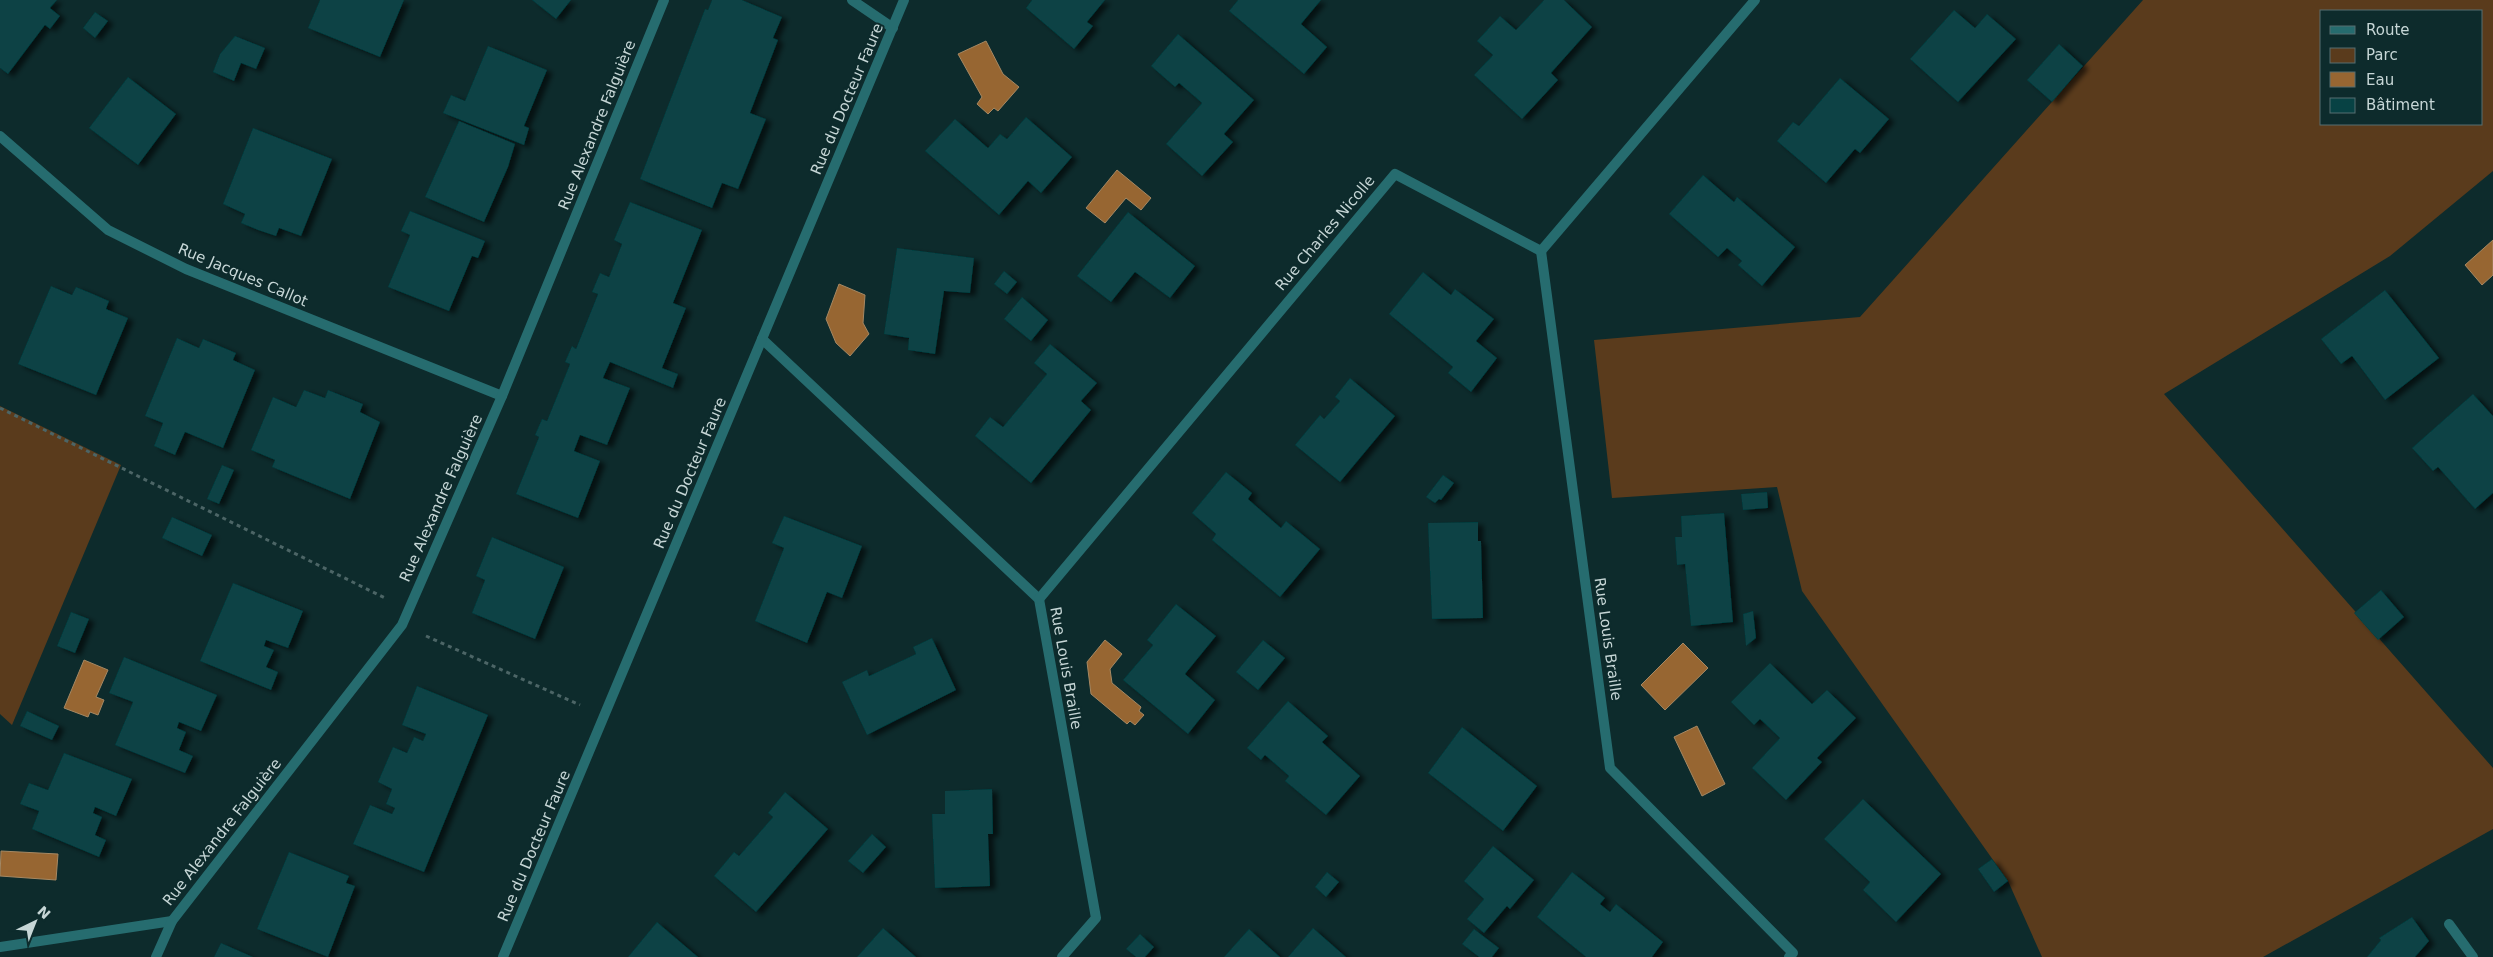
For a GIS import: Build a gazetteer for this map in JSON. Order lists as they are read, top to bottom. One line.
{"streets":{"street":["Rue du Docteur Faure","Rue Alexandre Falguière","Rue Charles Nicolle","Rue Jacques Callot","Rue Louis Braille"]},"crossings":[["Rue du Docteur Faure","Rue Louis Braille"],["Rue Alexandre Falguière","Rue Jacques Callot"],["Rue Charles Nicolle","Rue Louis Braille"]],"legend":["Route","Parc","Eau","Bâtiment"],"north":"top right"}
